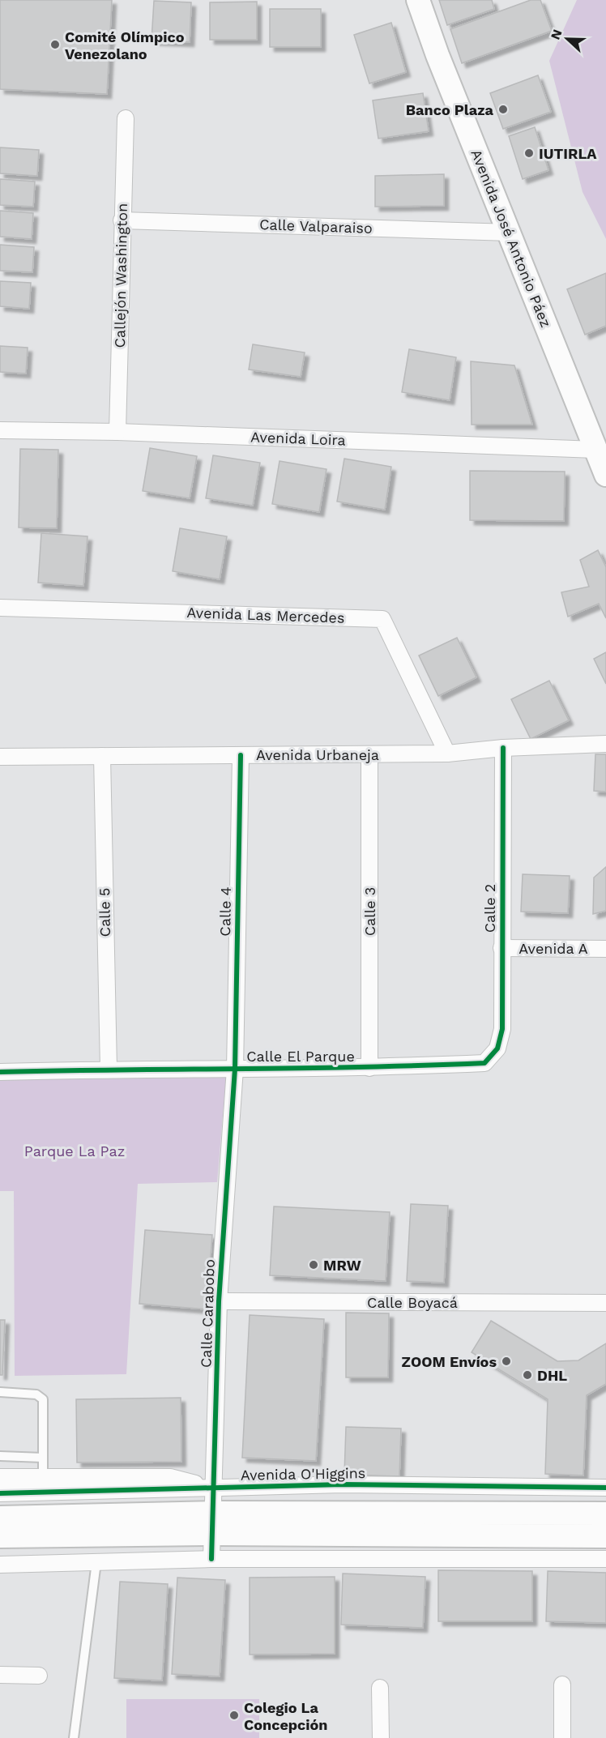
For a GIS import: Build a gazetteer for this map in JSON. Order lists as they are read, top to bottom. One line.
{"streets":{"main road":["Avenida José Antonio Páez"],"street":["Calle Valparaiso","Callejón Washington","Avenida Loira","Avenida Las Mercedes","Avenida Urbaneja","Calle 2","Calle 4","Calle 3","Calle 5","Avenida A","Calle El Parque","Calle Boyacá","Calle Carabobo","Avenida O'Higgins"]},"crossings":[["Calle Valparaiso","Avenida José Antonio Páez"],["Calle Valparaiso","Callejón Washington"],["Avenida José Antonio Páez","Avenida Loira"],["Callejón Washington","Avenida Loira"],["Avenida Las Mercedes","Avenida Urbaneja"],["Avenida Urbaneja","Calle 2"],["Avenida Urbaneja","Calle 4"],["Avenida Urbaneja","Calle 3"],["Avenida Urbaneja","Calle 5"],["Calle 2","Avenida A"],["Calle 2","Calle El Parque"],["Calle 4","Calle El Parque"],["Calle 4","Calle Carabobo"],["Calle 3","Calle El Parque"],["Calle 5","Calle El Parque"],["Calle El Parque","Calle Carabobo"],["Calle Boyacá","Calle Carabobo"],["Calle Carabobo","Avenida O'Higgins"]],"parks":["Parque La Paz"],"places":["Comité Olímpico Venezolano","Banco Plaza","IUTIRLA","MRW","ZOOM Envíos","DHL","Colegio La Concepción"],"north":"left"}
